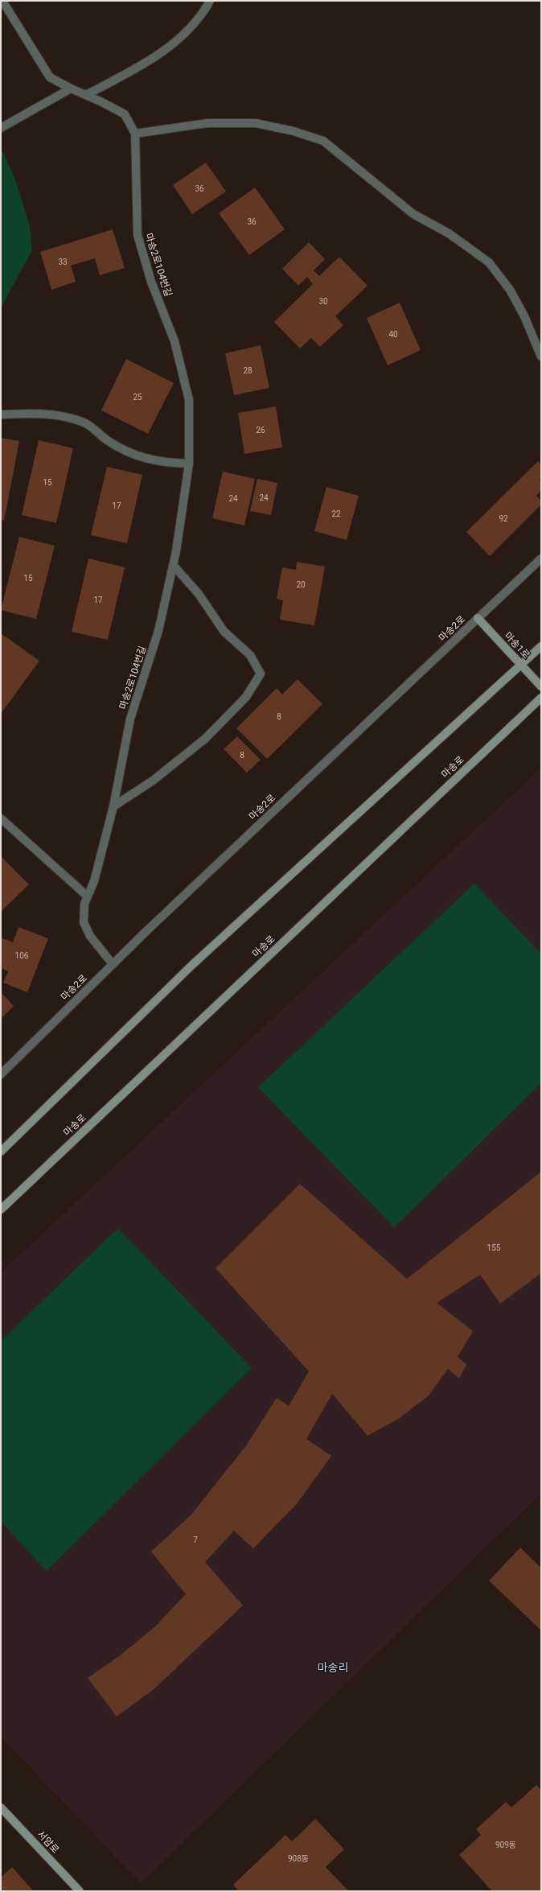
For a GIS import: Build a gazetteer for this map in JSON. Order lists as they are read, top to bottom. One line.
{"streets":{"street":["마송2로104번길","마송2로","마송1로","마송로","서암로"]},"crossings":[["마송2로104번길","마송2로"],["마송2로","마송1로"]],"districts":["마송리"],"house_numbers":["36","36","33","30","40","28","25","26","15","24","24","17","22","92","15","20","17","8","8","106","155","7","909동","908동"]}
